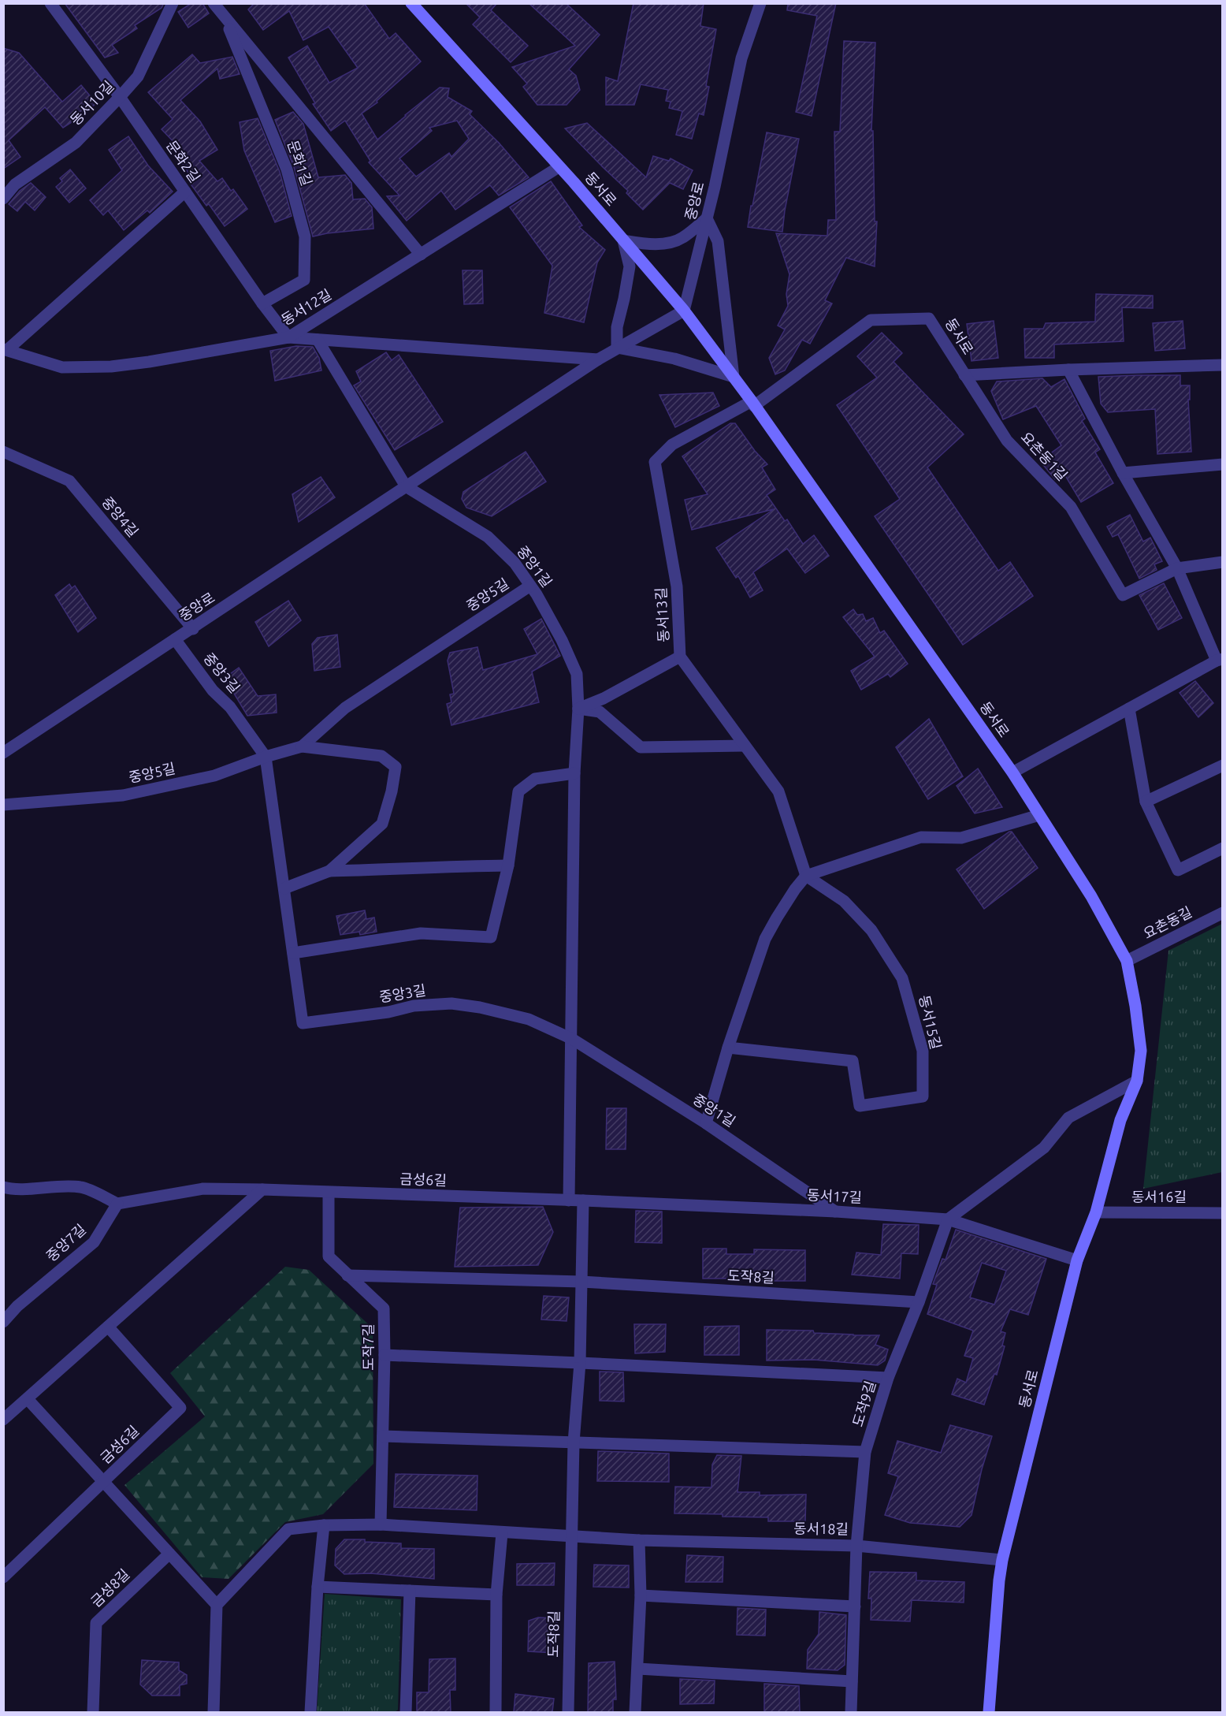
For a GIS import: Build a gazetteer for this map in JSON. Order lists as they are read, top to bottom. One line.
{"streets":{"main road":["동서로"],"street":["동서10길","문화2길","문화1길","중앙로","동서12길","요촌동1길","중앙4길","중앙1길","중앙5길","동서13길","중앙3길","요촌동길","동서15길","금성6길","동서17길","동서16길","중앙7길","도작8길","도작7길","도작9길","동서18길","금성8길"]},"crossings":[["동서10길","문화2길"],["문화2길","문화1길"],["문화2길","동서12길"],["문화1길","동서12길"],["동서로","중앙로"],["동서로","동서12길"],["동서로","요촌동1길"],["동서로","동서13길"],["동서로","요촌동길"],["동서로","동서17길"],["동서로","동서16길"],["동서로","동서18길"],["중앙로","중앙4길"],["중앙로","중앙1길"],["중앙로","중앙3길"],["중앙1길","중앙5길"],["중앙1길","중앙3길"],["중앙1길","금성6길"],["중앙1길","동서17길"],["중앙5길","중앙3길"],["동서13길","동서15길"],["금성6길","동서17길"],["금성6길","중앙7길"],["금성6길","도작8길"],["금성6길","도작7길"],["동서17길","도작8길"],["동서17길","도작9길"],["도작8길","도작7길"],["도작8길","도작9길"],["도작8길","동서18길"],["도작9길","동서18길"]]}
